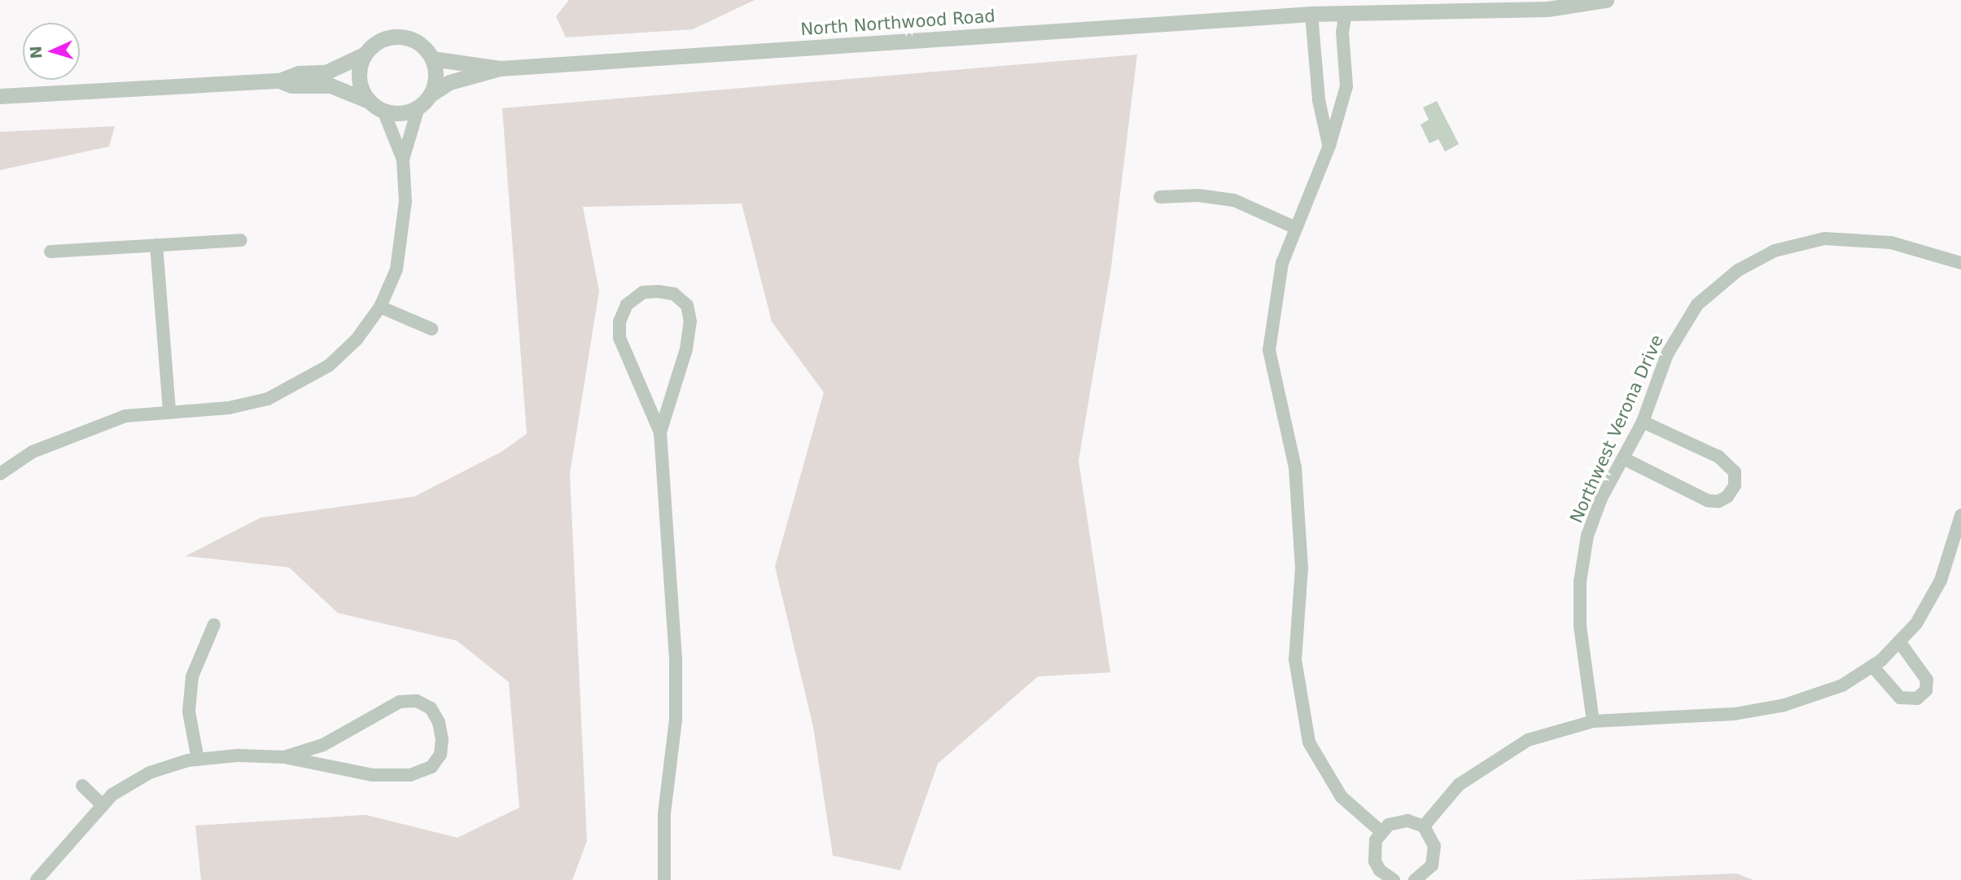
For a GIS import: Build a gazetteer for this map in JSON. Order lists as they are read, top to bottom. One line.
{"streets":{"street":["North Northwood Road","Northwest Verona Drive"]},"north":"left"}
